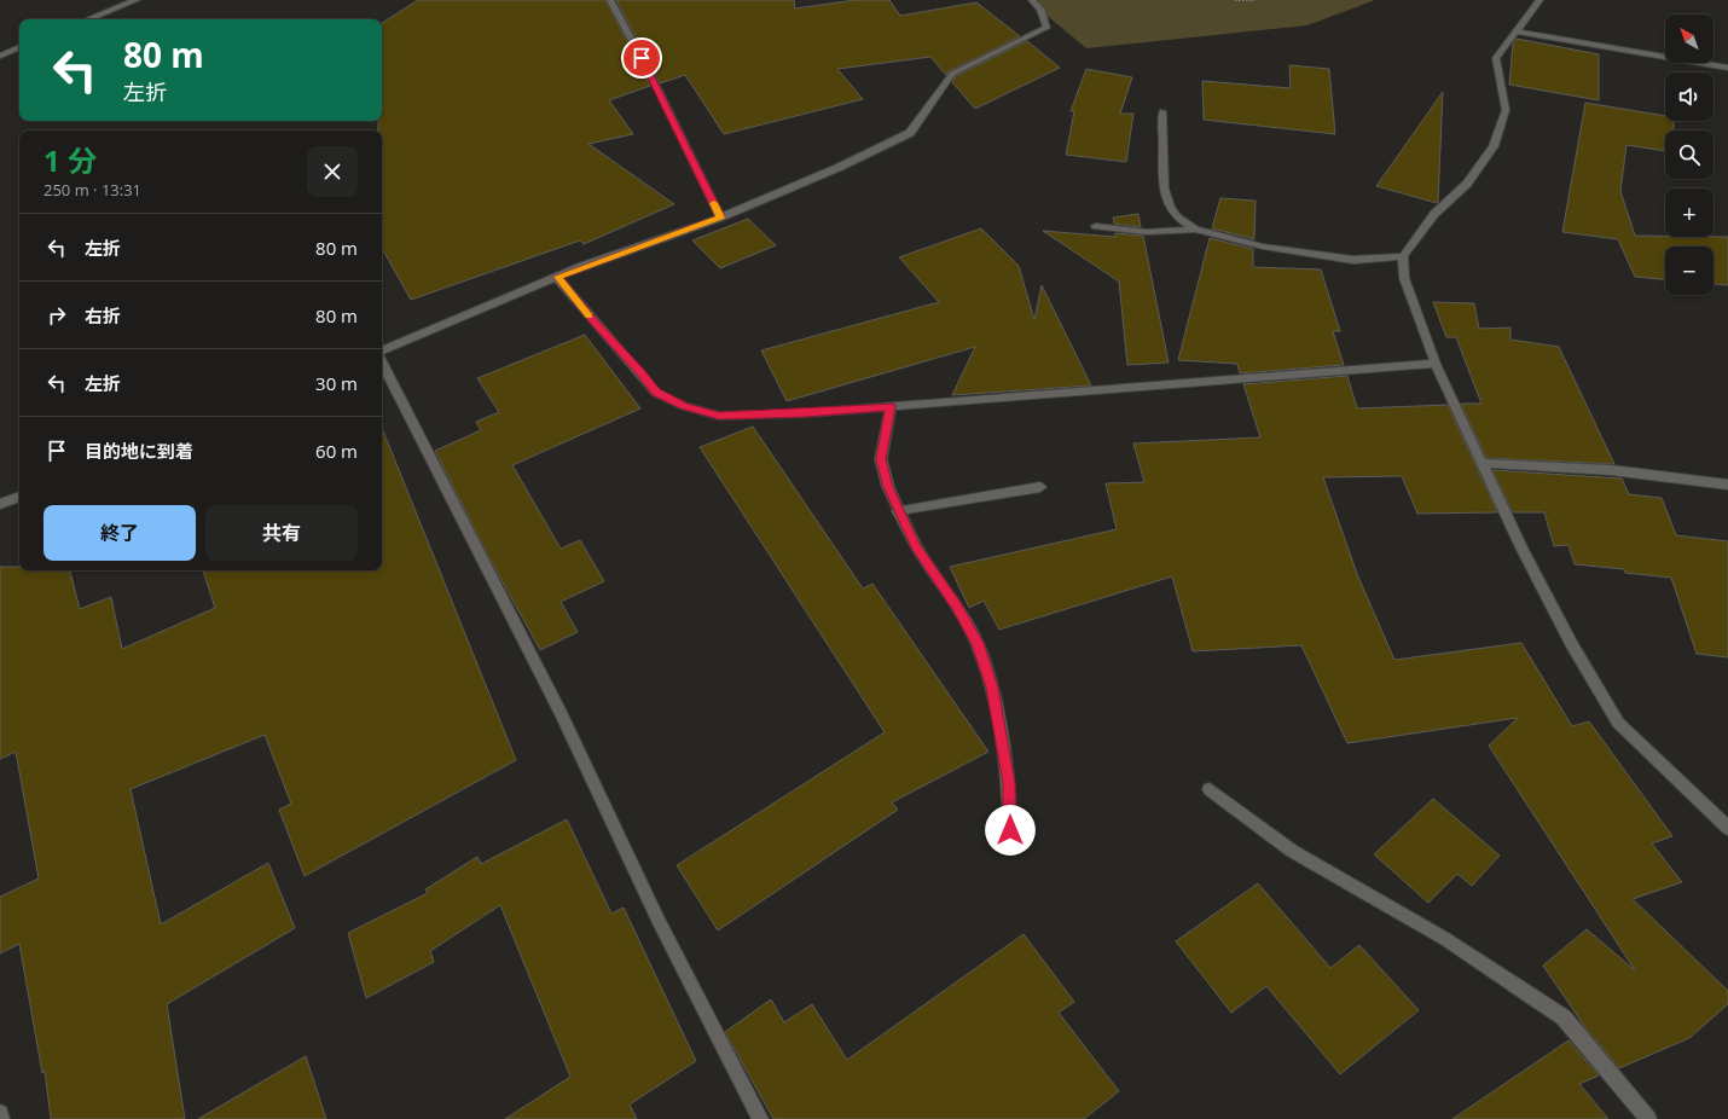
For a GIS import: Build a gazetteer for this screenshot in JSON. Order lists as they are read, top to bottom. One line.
{"north":"top left","page":{"map_buttons":["+","−"],"turn":["80 m","左折"],"heading":["1 分","250 m · 13:31"],"list":[{"name":"左折","value":"80 m"},{"name":"右折","value":"80 m"},{"name":"左折","value":"30 m"},{"name":"目的地に到着","value":"60 m"}],"buttons":["終了","共有"]}}
